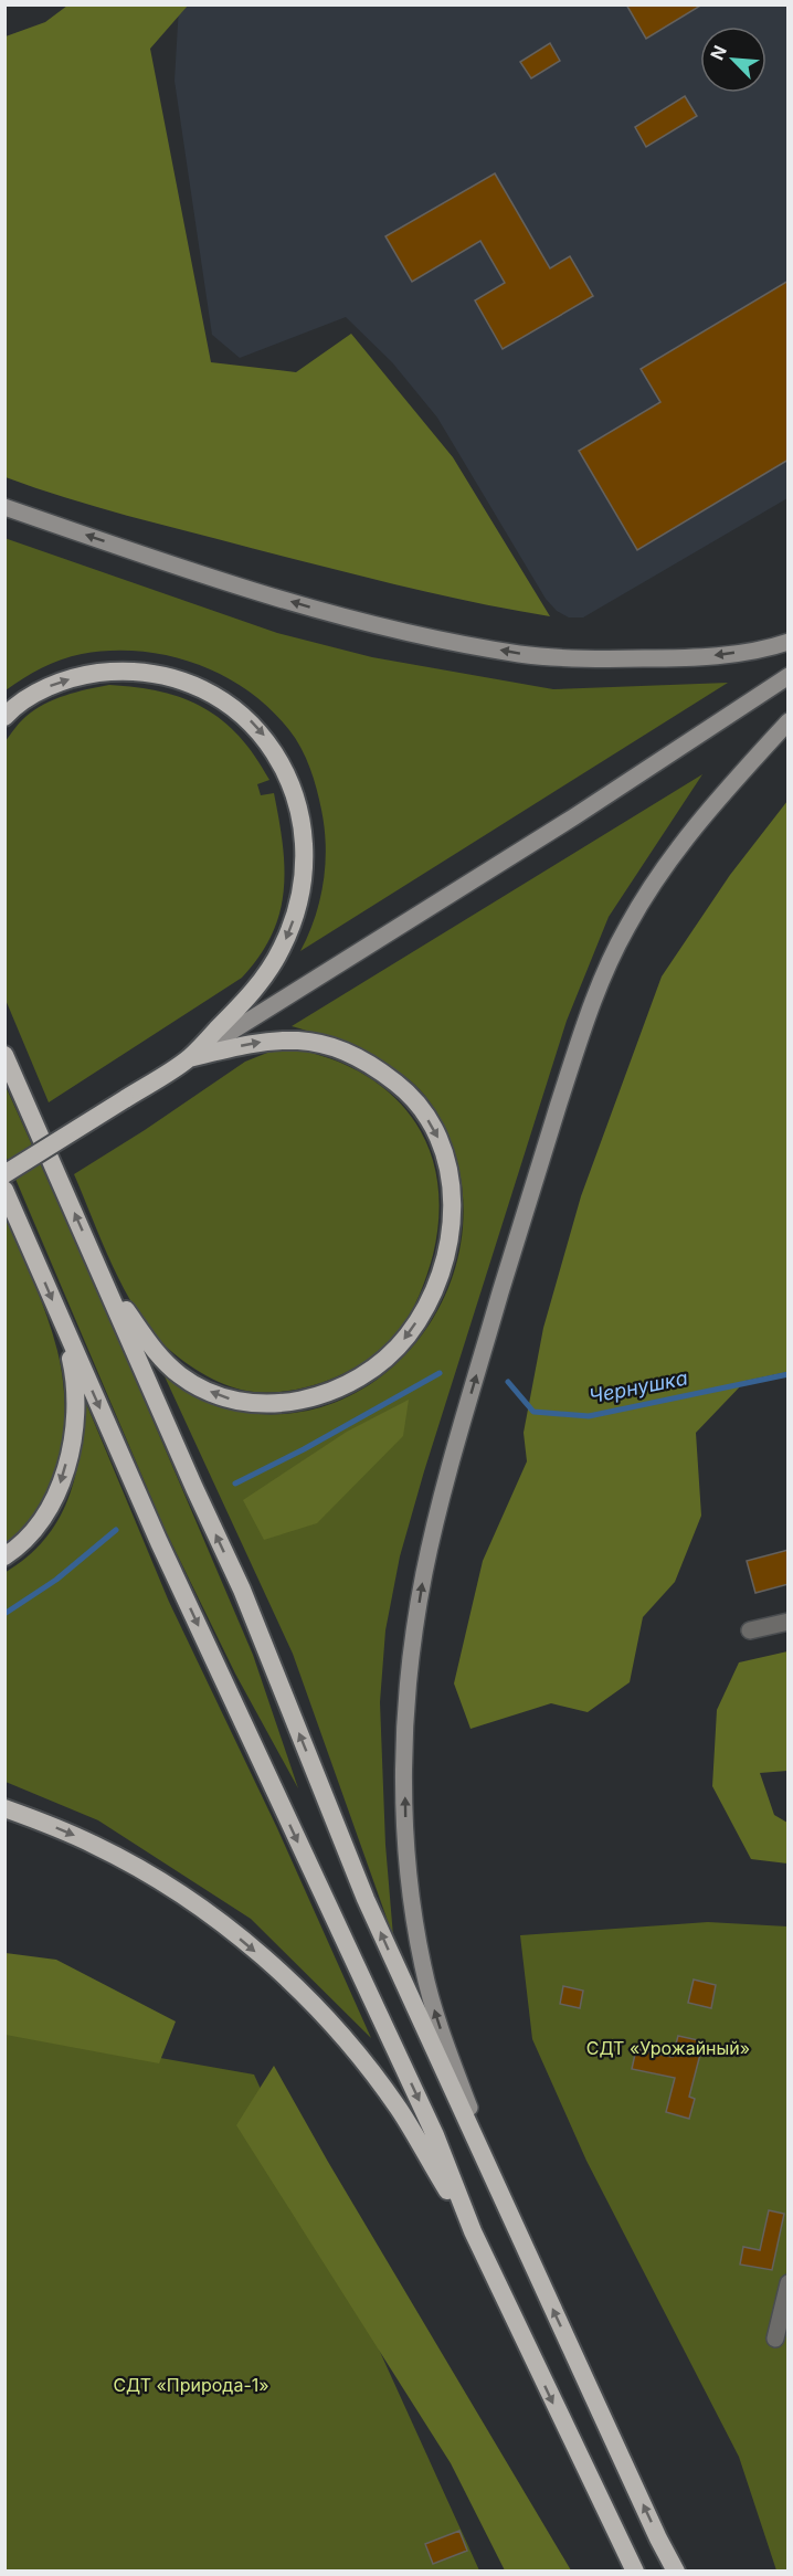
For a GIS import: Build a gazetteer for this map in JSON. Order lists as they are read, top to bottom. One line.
{"water":["Чернушка"],"parks":["СДТ «Урожайный»","СДТ «Природа-1»"],"north":"top left"}
